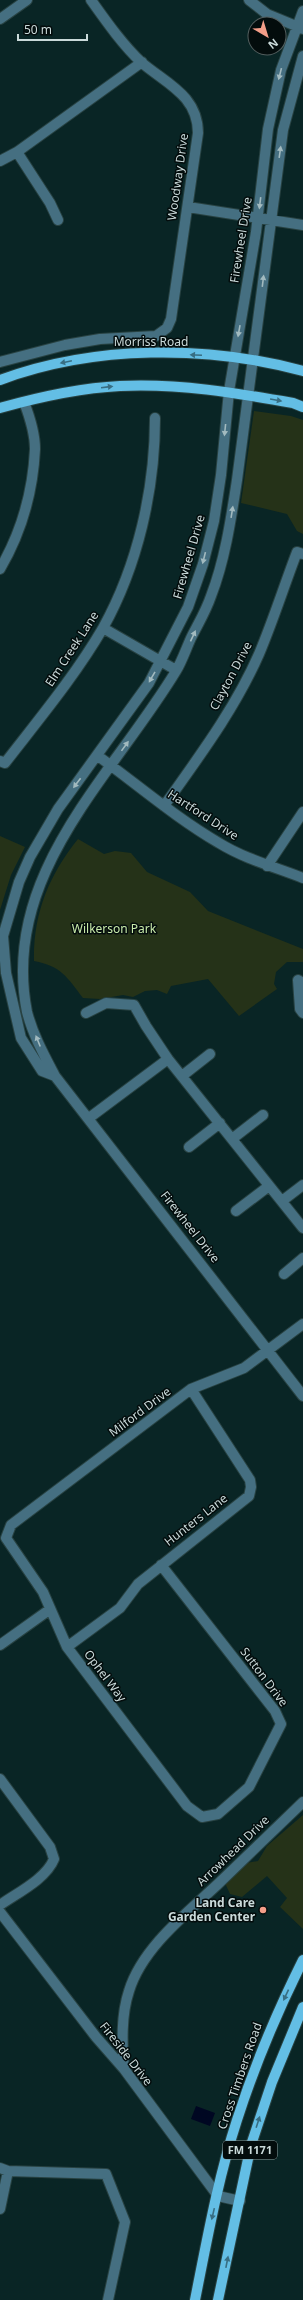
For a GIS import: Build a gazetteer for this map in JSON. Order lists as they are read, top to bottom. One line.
{"streets":{"main road":["Morriss Road","Cross Timbers Road","FM 1171"],"street":["Woodway Drive","Firewheel Drive","Elm Creek Lane","Clayton Drive","Hartford Drive","Milford Drive","Hunters Lane","Ophel Way","Sutton Drive","Arrowhead Drive","Fireside Drive"]},"crossings":[["Firewheel Drive","Morriss Road"],["Firewheel Drive","Hartford Drive"],["Firewheel Drive","Milford Drive"],["Clayton Drive","Hartford Drive"],["Milford Drive","Hunters Lane"],["Milford Drive","Ophel Way"],["Hunters Lane","Ophel Way"],["Hunters Lane","Sutton Drive"],["Ophel Way","Sutton Drive"],["Arrowhead Drive","Fireside Drive"],["Fireside Drive","Cross Timbers Road"]],"parks":["Wilkerson Park"],"places":["Land Care Garden Center"],"scale_bar":"50 m","north":"bottom right"}
